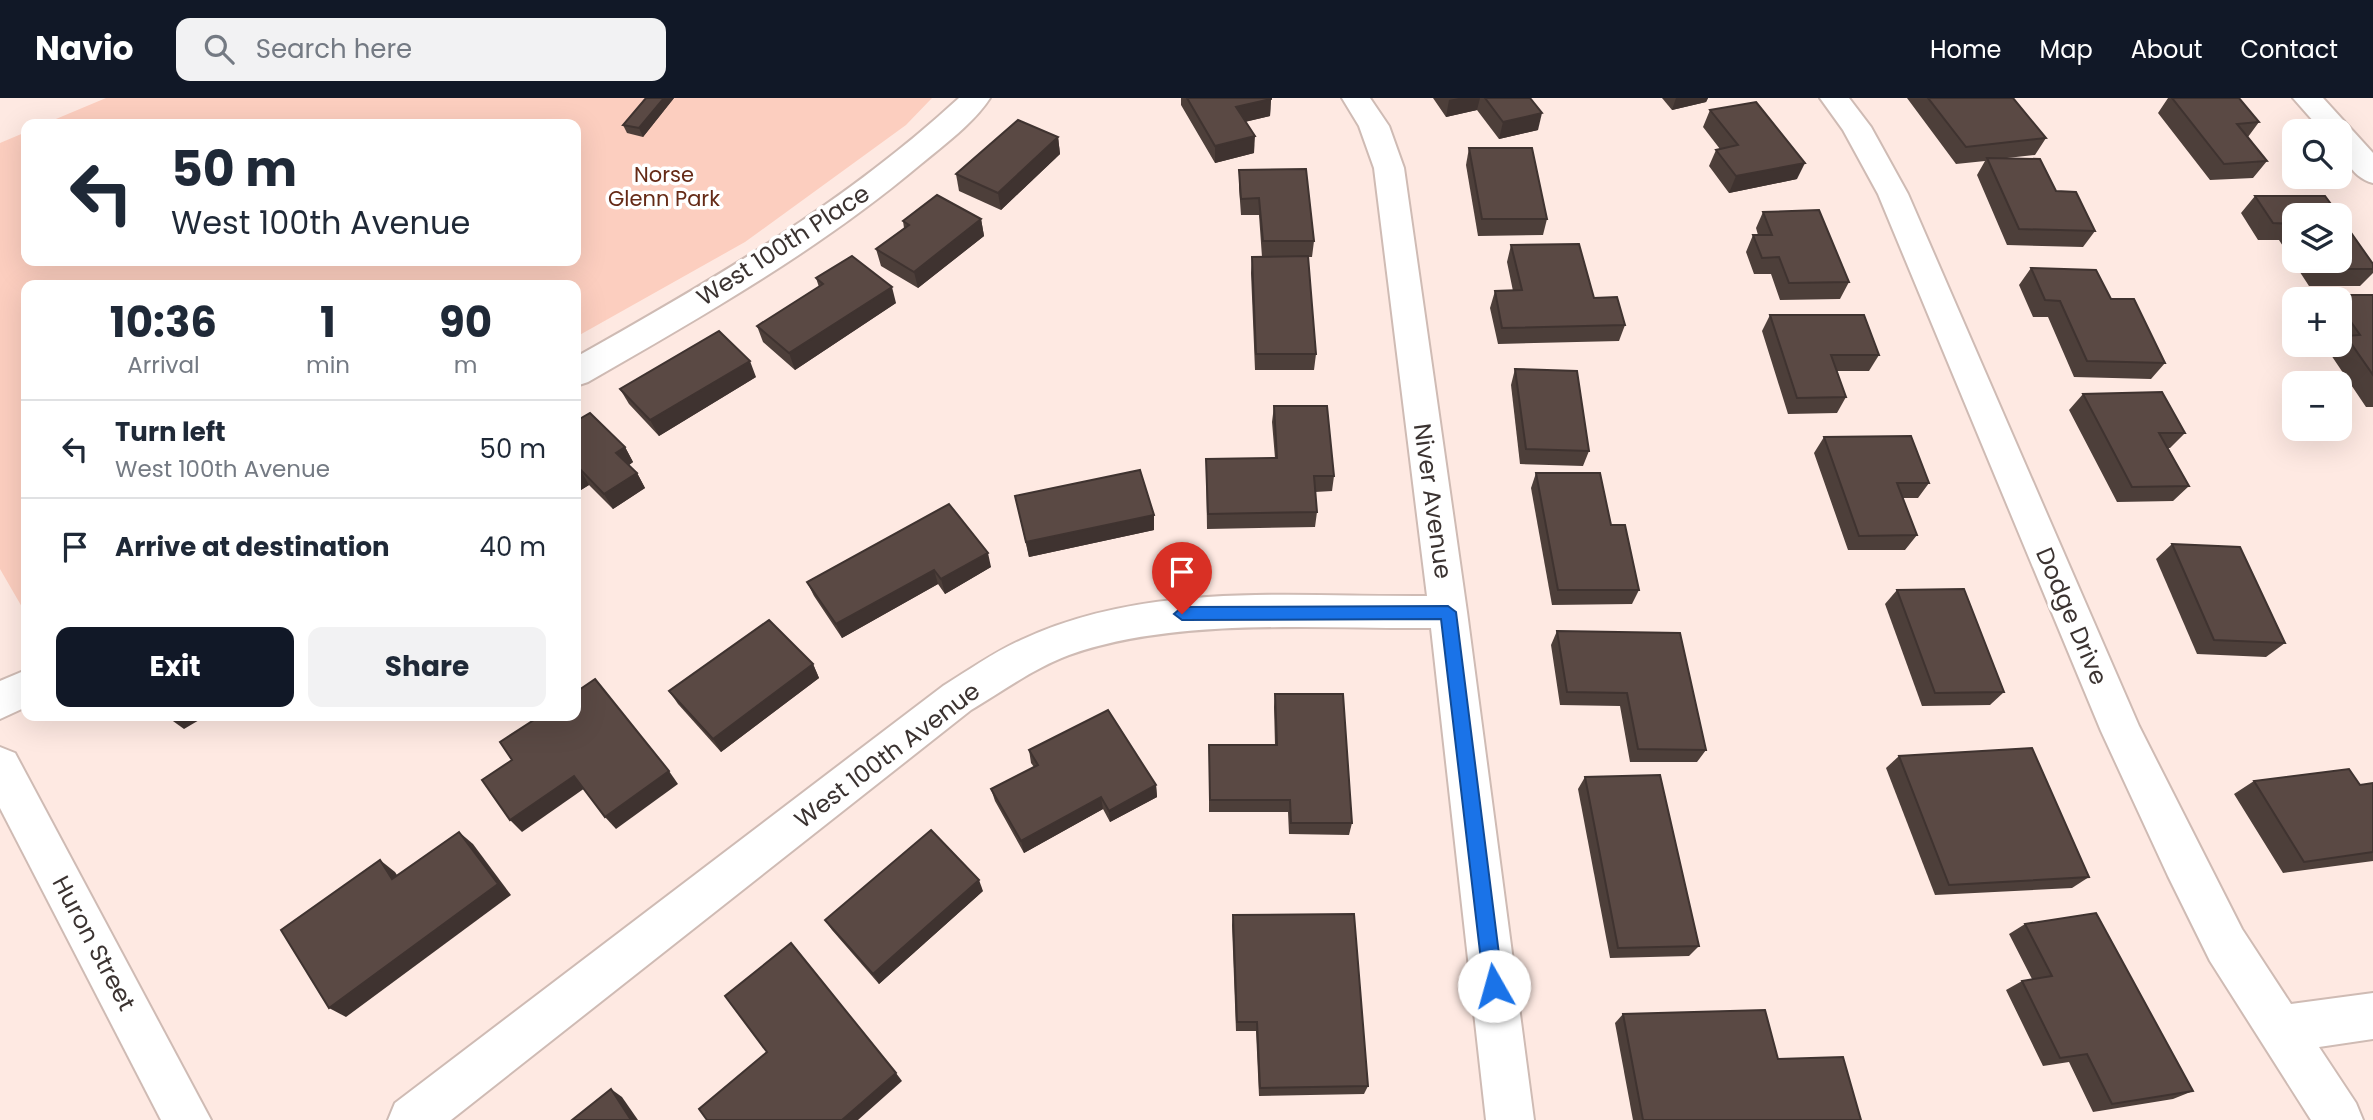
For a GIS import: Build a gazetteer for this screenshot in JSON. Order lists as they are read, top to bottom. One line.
{"streets":{"street":["West 100th Place","Niver Avenue","Dodge Drive","West 100th Avenue","Huron Street"]},"crossings":[["Niver Avenue","West 100th Avenue"]],"parks":["Norse Glenn Park"],"page":{"header":"Navio","search":"Search here","nav":["Home","Map","About","Contact"],"map_buttons":["+","−"],"turn":["50 m","West 100th Avenue"],"eta":["10:36","Arrival","1","min","90","m"],"list":[{"name":"Turn left","note":"West 100th Avenue","value":"50 m"},{"name":"Arrive at destination","value":"40 m"}],"buttons":["Exit","Share"]}}
